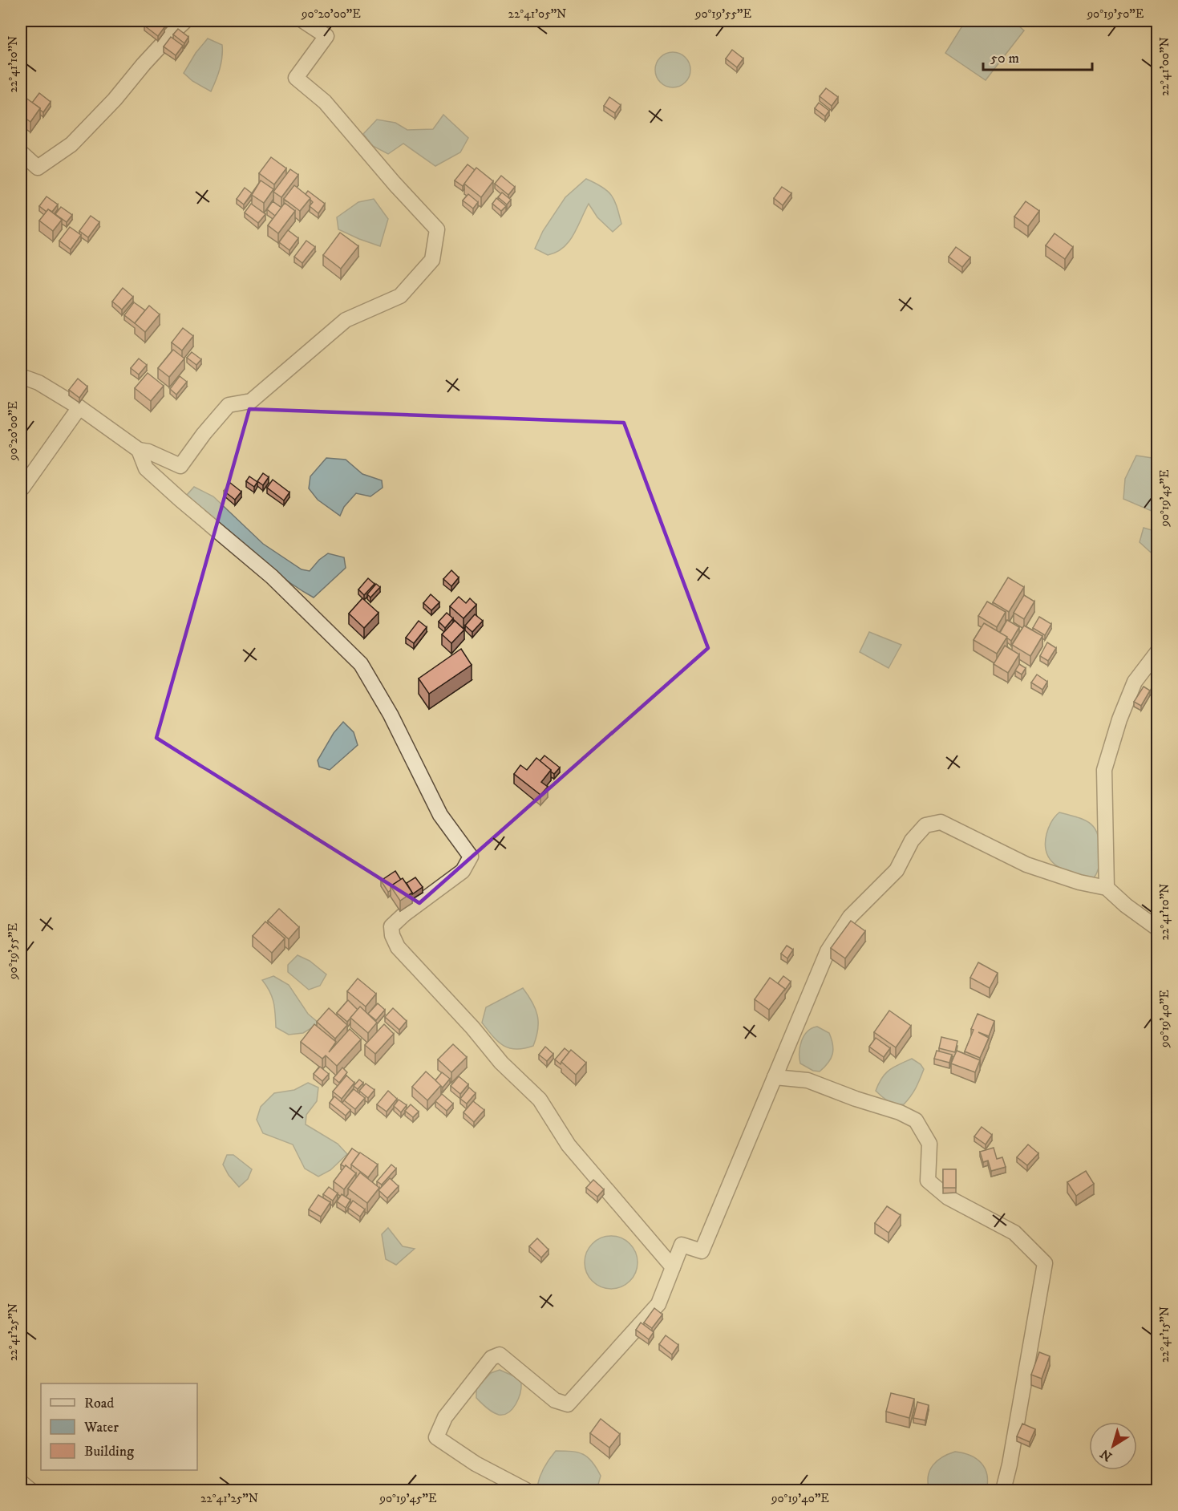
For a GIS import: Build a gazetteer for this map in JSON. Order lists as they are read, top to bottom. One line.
{"legend":["Road","Water","Building"],"scale_bar":"50 m","north":"bottom left","coordinates":["90°20'00\"E","22°41'05\"N","90°19'55\"E","90°19'50\"E","22°41'10\"N","22°41'00\"N","90°19'45\"E","90°19'40\"E","22°41'25\"N","22°41'15\"N"]}
